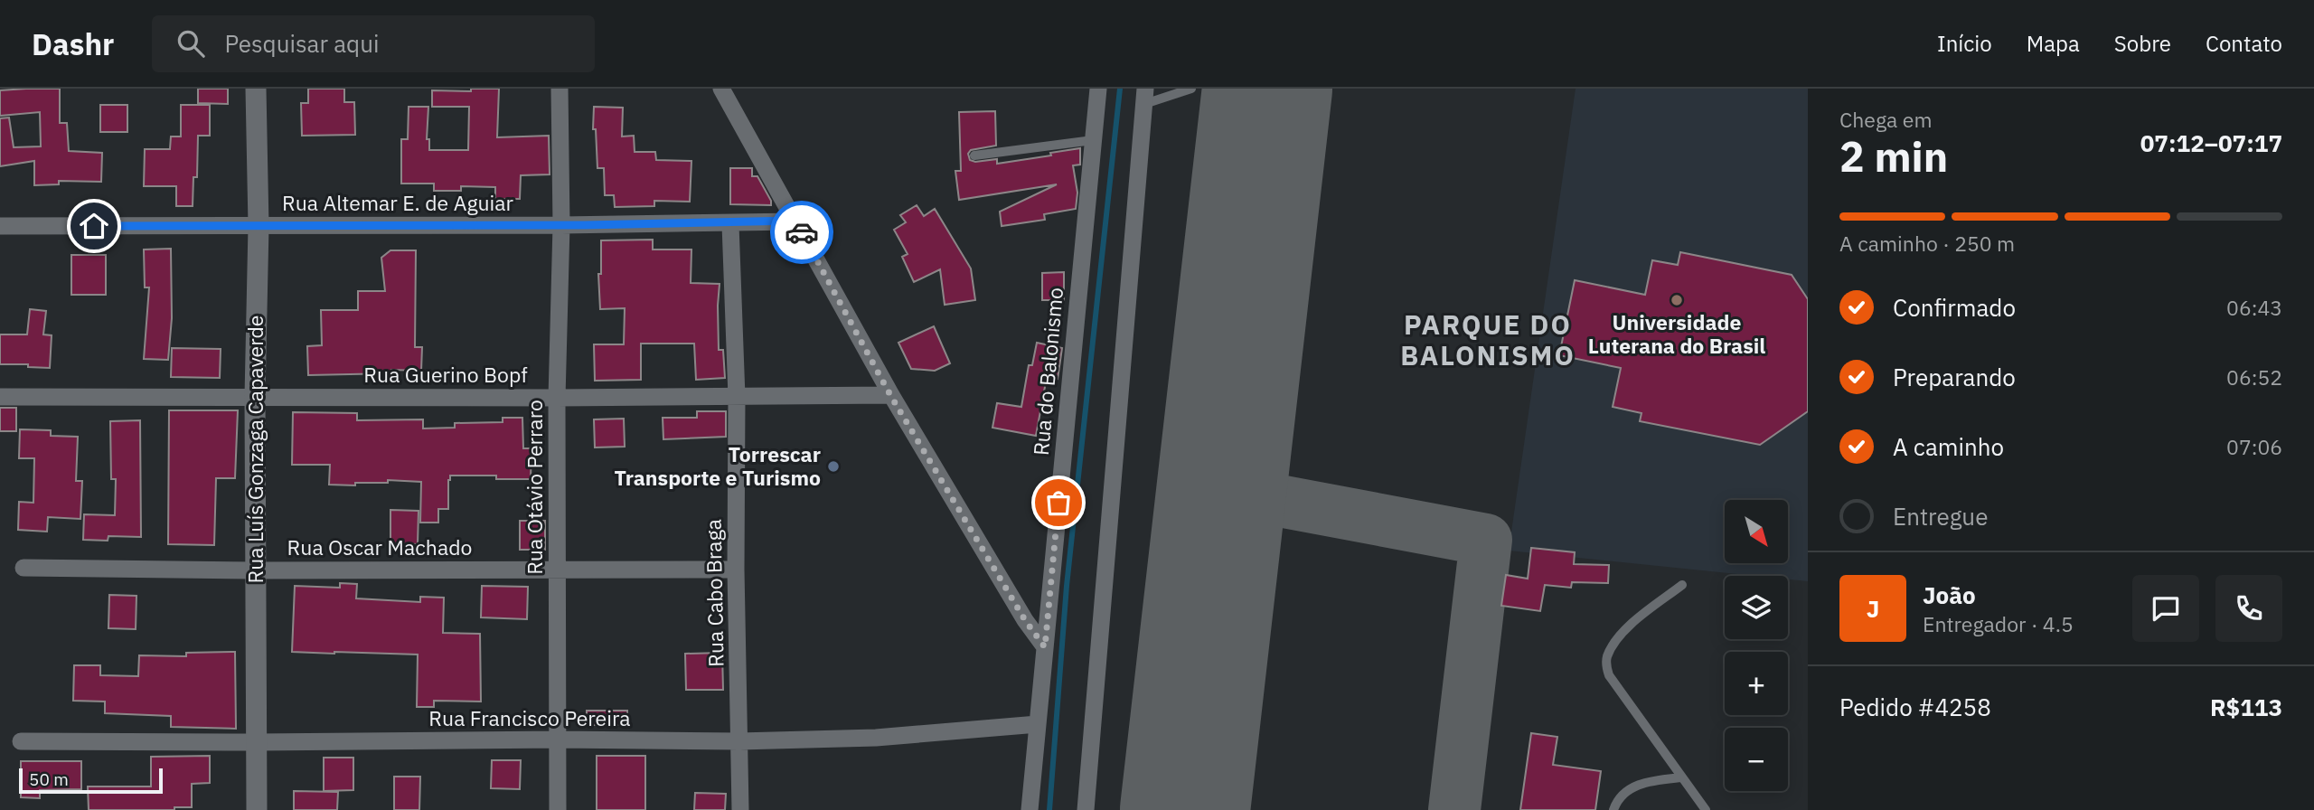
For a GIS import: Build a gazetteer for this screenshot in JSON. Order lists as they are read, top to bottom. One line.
{"streets":{"street":["Rua Altemar E. de Aguiar","Rua do Balonismo","Rua Guerino Bopf","Rua Luís Gonzaga Capaverde","Rua Otávio Perraro","Rua Oscar Machado","Rua Cabo Braga","Rua Francisco Pereira"]},"crossings":[["Rua Altemar E. de Aguiar","Rua Luís Gonzaga Capaverde"],["Rua Altemar E. de Aguiar","Rua Otávio Perraro"],["Rua Altemar E. de Aguiar","Rua Cabo Braga"],["Rua do Balonismo","Rua Francisco Pereira"],["Rua Guerino Bopf","Rua Luís Gonzaga Capaverde"],["Rua Guerino Bopf","Rua Otávio Perraro"],["Rua Guerino Bopf","Rua Cabo Braga"],["Rua Luís Gonzaga Capaverde","Rua Oscar Machado"],["Rua Luís Gonzaga Capaverde","Rua Francisco Pereira"],["Rua Otávio Perraro","Rua Oscar Machado"],["Rua Otávio Perraro","Rua Francisco Pereira"],["Rua Oscar Machado","Rua Cabo Braga"],["Rua Cabo Braga","Rua Francisco Pereira"]],"districts":["PARQUE DO BALONISMO"],"places":["Universidade Luterana do Brasil","Torrescar Transporte e Turismo"],"scale_bar":"50 m","north":"bottom right","page":{"header":"Dashr","search":"Pesquisar aqui","nav":["Início","Mapa","Sobre","Contato"],"heading":["2 min","Chega em","07:12–07:17"],"panel":["João","Entregador · 4.5","Pedido #4258","R$113"],"bar":"A caminho · 250 m","list":[["Confirmado","06:43"],["Preparando","06:52"],["A caminho","07:06"],"Entregue"],"map_buttons":["+","−"],"round":"J","scale":"50 m"}}
